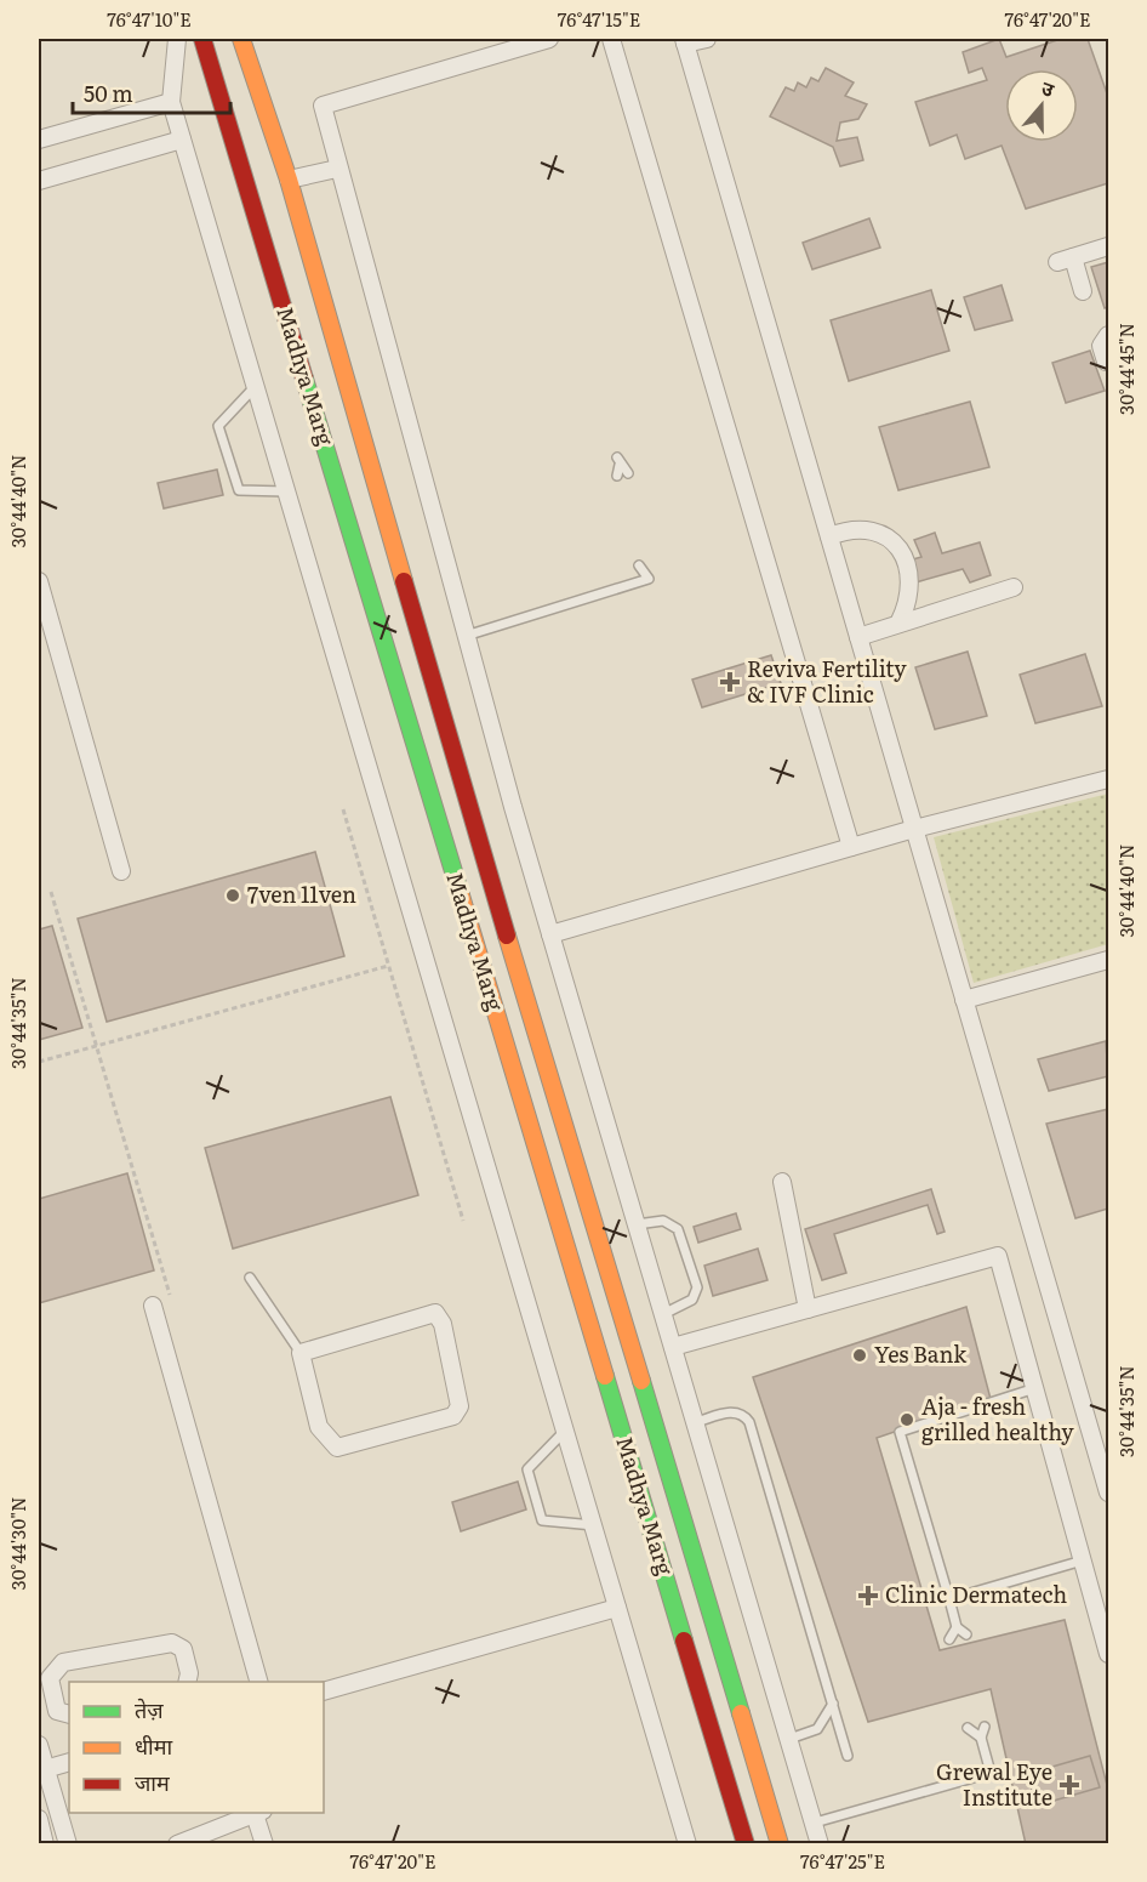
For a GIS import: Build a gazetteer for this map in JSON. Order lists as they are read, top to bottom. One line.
{"streets":{"main road":["Madhya Marg"]},"places":{"health":["Reviva Fertility & IVF Clinic","Clinic Dermatech","Grewal Eye Institute"],"other":["7ven 11ven","Yes Bank","Aja - fresh grilled healthy"]},"legend":["तेज़","धीमा","जाम"],"scale_bar":"50 m","north":"top","coordinates":["76°47'10\"E","76°47'15\"E","76°47'20\"E","30°44'45\"N","30°44'40\"N","30°44'35\"N","30°44'30\"N","76°47'25\"E"]}
